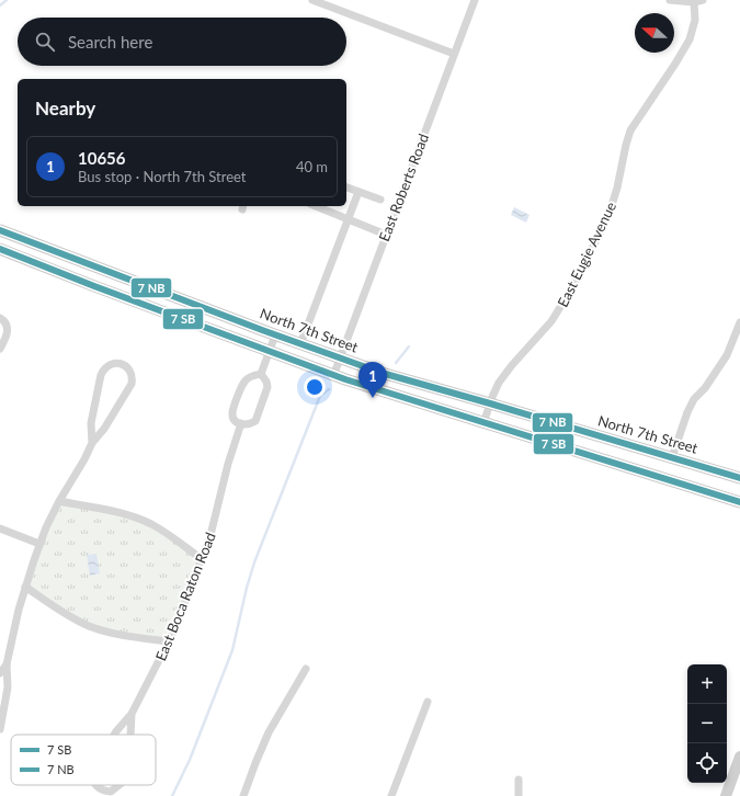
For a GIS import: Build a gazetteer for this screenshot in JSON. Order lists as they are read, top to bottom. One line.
{"streets":{"main road":["North 7th Street"],"street":["East Roberts Road","East Eugie Avenue","East Boca Raton Road"]},"crossings":[["East Roberts Road","North 7th Street"],["East Eugie Avenue","North 7th Street"]],"legend":["7 SB","7 NB"],"north":"left","page":{"search":"Search here","heading":"Nearby","list":[{"mark":"1","name":"10656","note":"Bus stop · North 7th Street","value":"40 m"}],"pins":"1","map_buttons":["+","−"]}}
